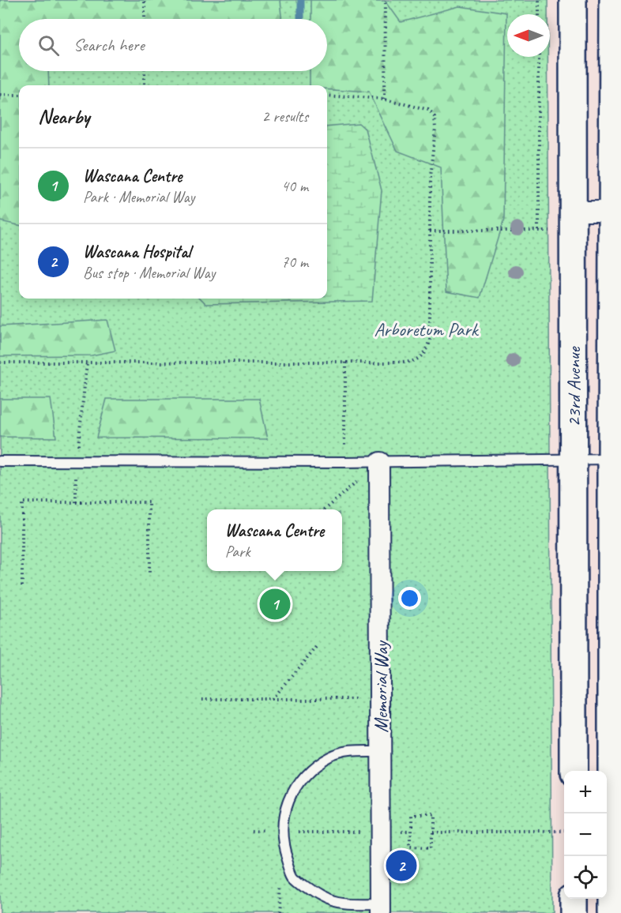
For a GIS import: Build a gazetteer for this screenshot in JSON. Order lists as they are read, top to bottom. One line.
{"streets":{"main road":["23rd Avenue"],"street":["Memorial Way"]},"parks":["Arboretum Park"],"north":"left","page":{"search":"Search here","heading":["Nearby","2 results"],"list":[{"mark":"1","name":"Wascana Centre","note":"Park · Memorial Way","value":"40 m"},{"mark":"2","name":"Wascana Hospital","note":"Bus stop · Memorial Way","value":"70 m"}],"popup":["Wascana Centre","Park"],"pins":["1","2"],"map_buttons":["+","−"]}}
